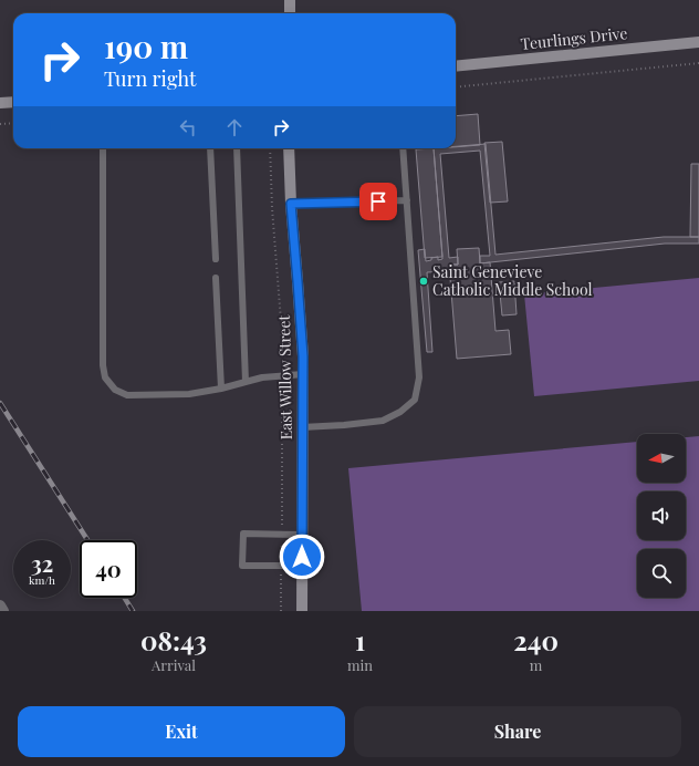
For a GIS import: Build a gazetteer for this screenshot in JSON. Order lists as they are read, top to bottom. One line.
{"streets":{"street":["Teurlings Drive","East Willow Street"]},"places":["Saint Genevieve Catholic Middle School"],"north":"left","page":{"turn":["190 m","Turn right"],"speed":"32 km/h","limit":"40","eta":["08:43","Arrival","1","min","240","m"],"buttons":["Exit","Share"]}}
